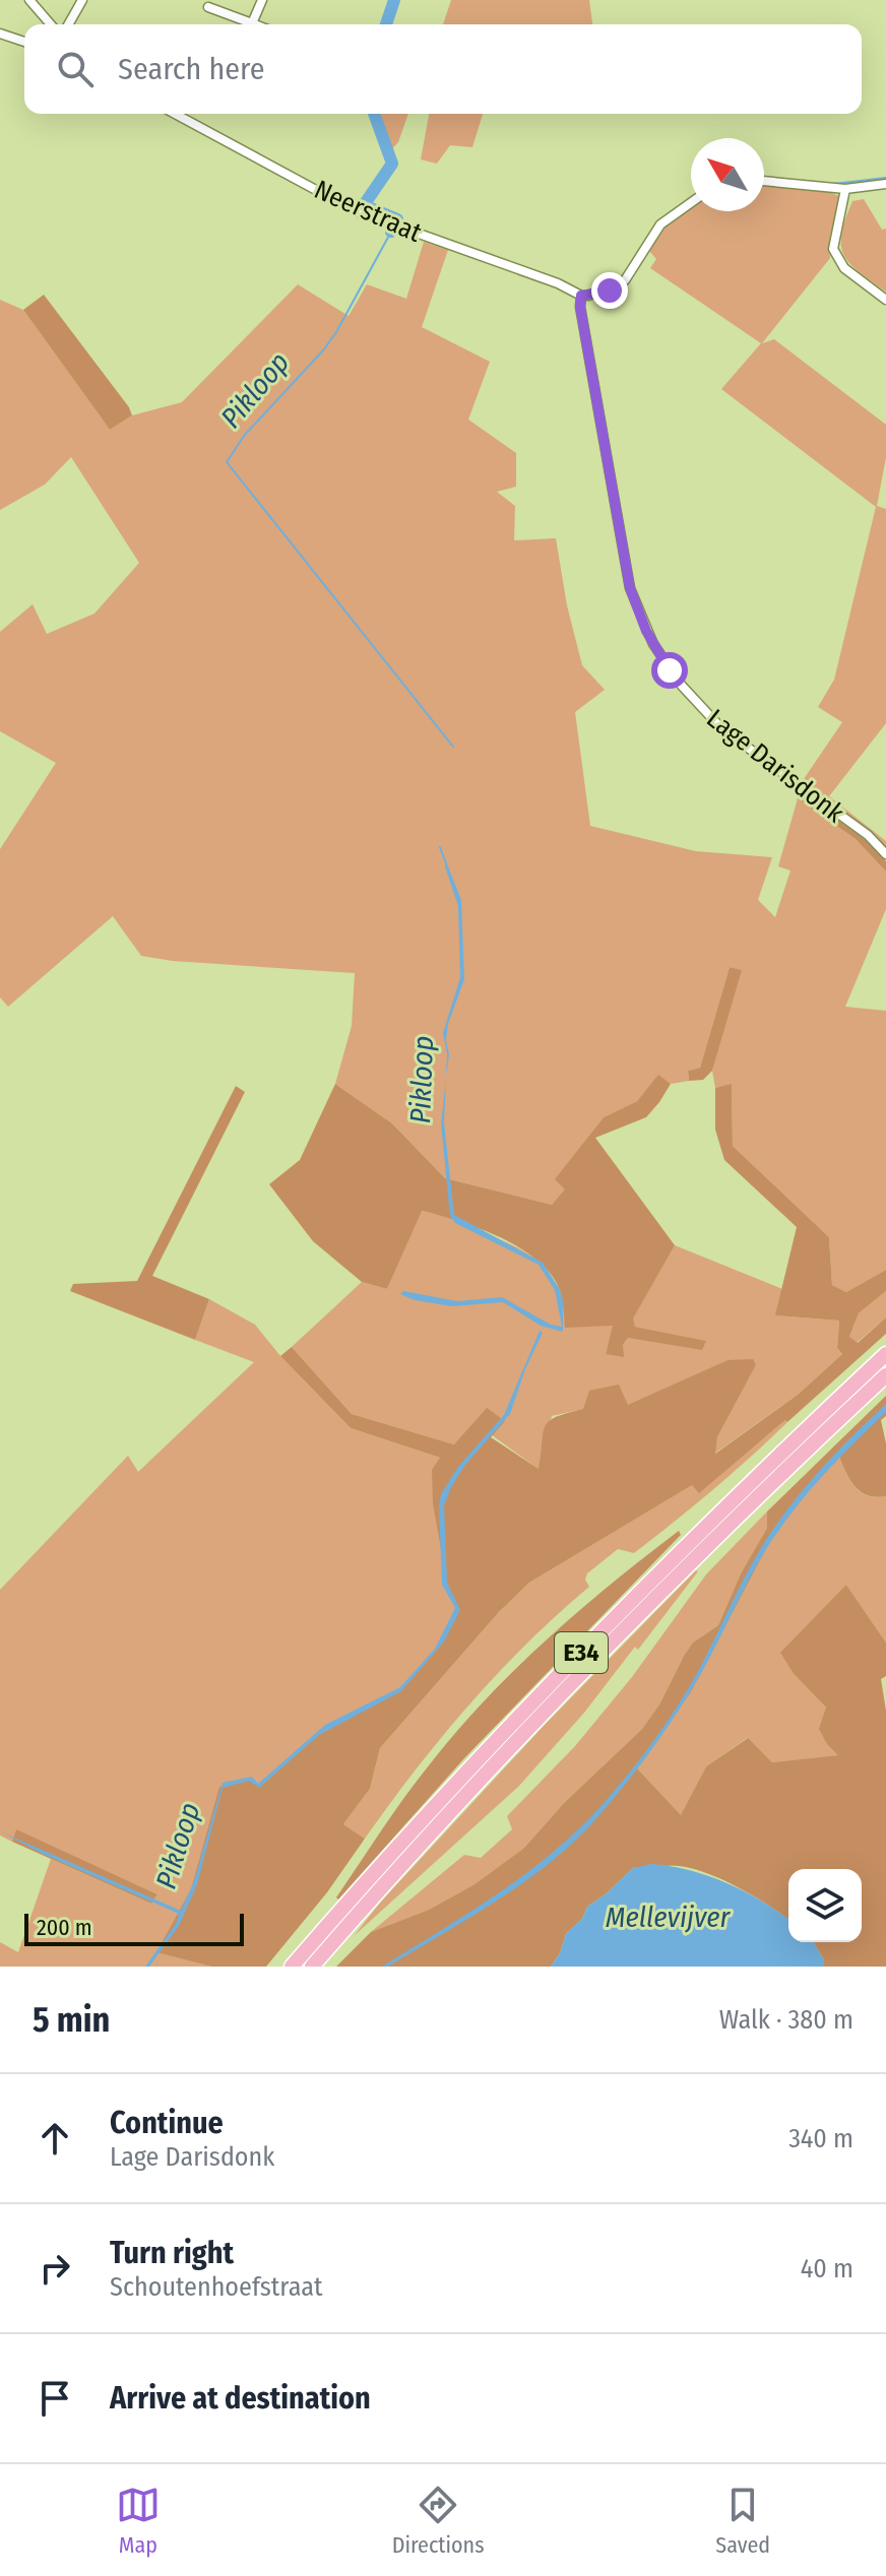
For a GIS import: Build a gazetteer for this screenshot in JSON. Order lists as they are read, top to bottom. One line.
{"streets":{"highway":["E34"],"street":["Neerstraat","Lage Darisdonk"]},"crossings":[["Neerstraat","Lage Darisdonk"]],"water":["Pikloop","Mellevijver"],"scale_bar":"200 m","north":"top left","page":{"search":"Search here","scale":"200 m","heading":["5 min","Walk · 380 m"],"list":[["Continue","Lage Darisdonk","340 m"],["Turn right","Schoutenhoefstraat","40 m"],"Arrive at destination"],"nav":["Map","Directions","Saved"]}}
